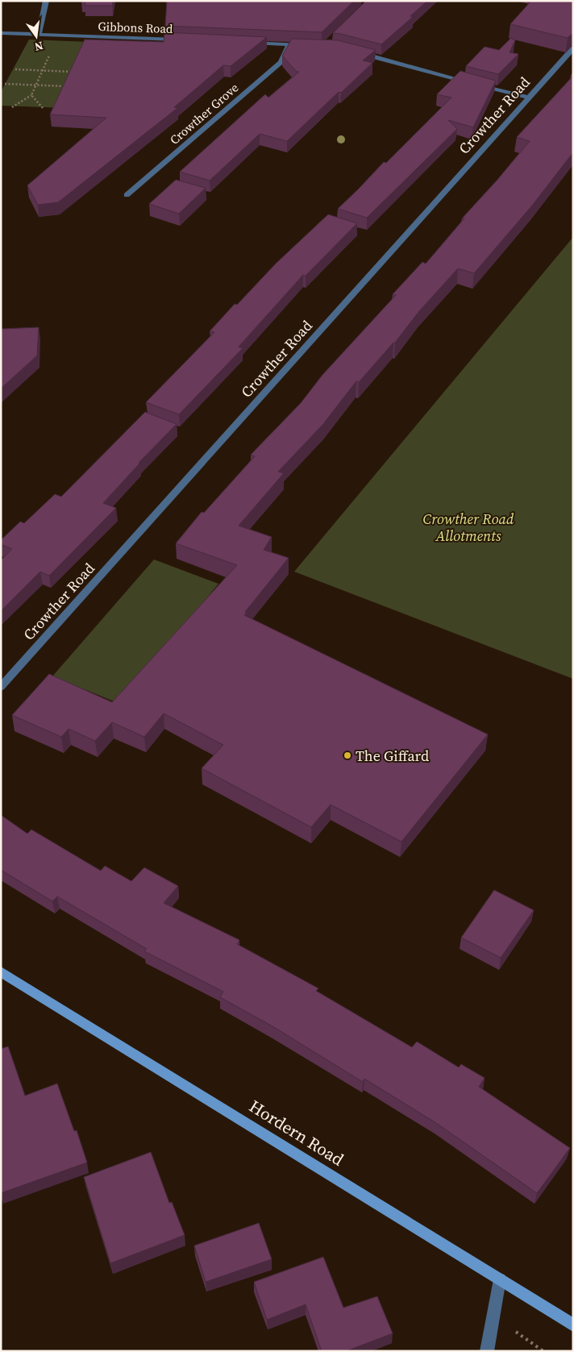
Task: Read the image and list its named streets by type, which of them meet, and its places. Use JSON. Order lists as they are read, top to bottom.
{
  "streets": {
    "street": [
      "Gibbons Road",
      "Crowther Grove",
      "Crowther Road",
      "Hordern Road"
    ]
  },
  "parks": ["Crowther Road Allotments"],
  "places": ["The Giffard"],
  "north": "bottom"
}
